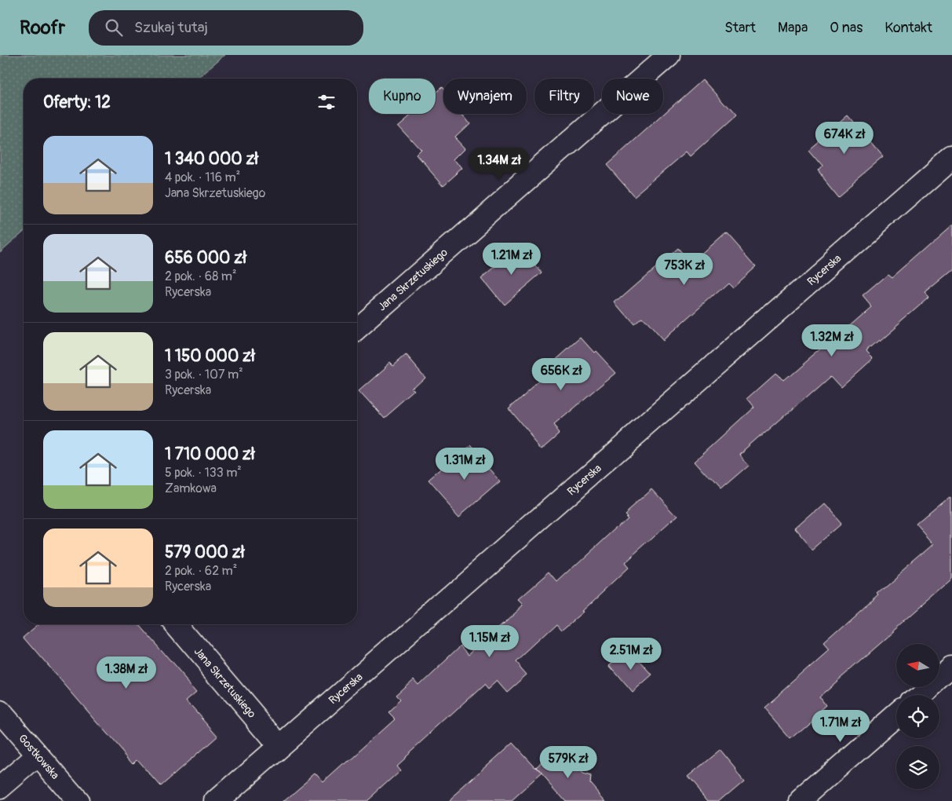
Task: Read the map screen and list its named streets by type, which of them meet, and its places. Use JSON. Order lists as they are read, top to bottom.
{
  "streets": {
    "street": ["Rycerska", "Jana Skrzetuskiego", "Gostkowska"]
  },
  "crossings": [
    ["Rycerska", "Jana Skrzetuskiego"]
  ],
  "north": "left",
  "page": {
    "header": "Roofr",
    "search": "Szukaj tutaj",
    "nav": [
      "Start",
      "Mapa",
      "O nas",
      "Kontakt"
    ],
    "chip": [
      "Kupno",
      "Wynajem",
      "Filtry",
      "Nowe"
    ],
    "heading": "Oferty: 12",
    "price": [
      "674K zł",
      "1.34M zł",
      "1.21M zł",
      "753K zł",
      "1.32M zł",
      "656K zł",
      "1.31M zł",
      "1.15M zł",
      "2.51M zł",
      "1.38M zł",
      "1.71M zł",
      "579K zł"
    ],
    "list": [
      {
        "name": "1 340 000 zł",
        "note": "4 pok. · 116 m² · Jana Skrzetuskiego"
      },
      {
        "name": "656 000 zł",
        "note": "2 pok. · 68 m² · Rycerska"
      },
      {
        "name": "1 150 000 zł",
        "note": "3 pok. · 107 m² · Rycerska"
      },
      {
        "name": "1 710 000 zł",
        "note": "5 pok. · 133 m² · Zamkowa"
      },
      {
        "name": "579 000 zł",
        "note": "2 pok. · 62 m² · Rycerska"
      }
    ]
  }
}
